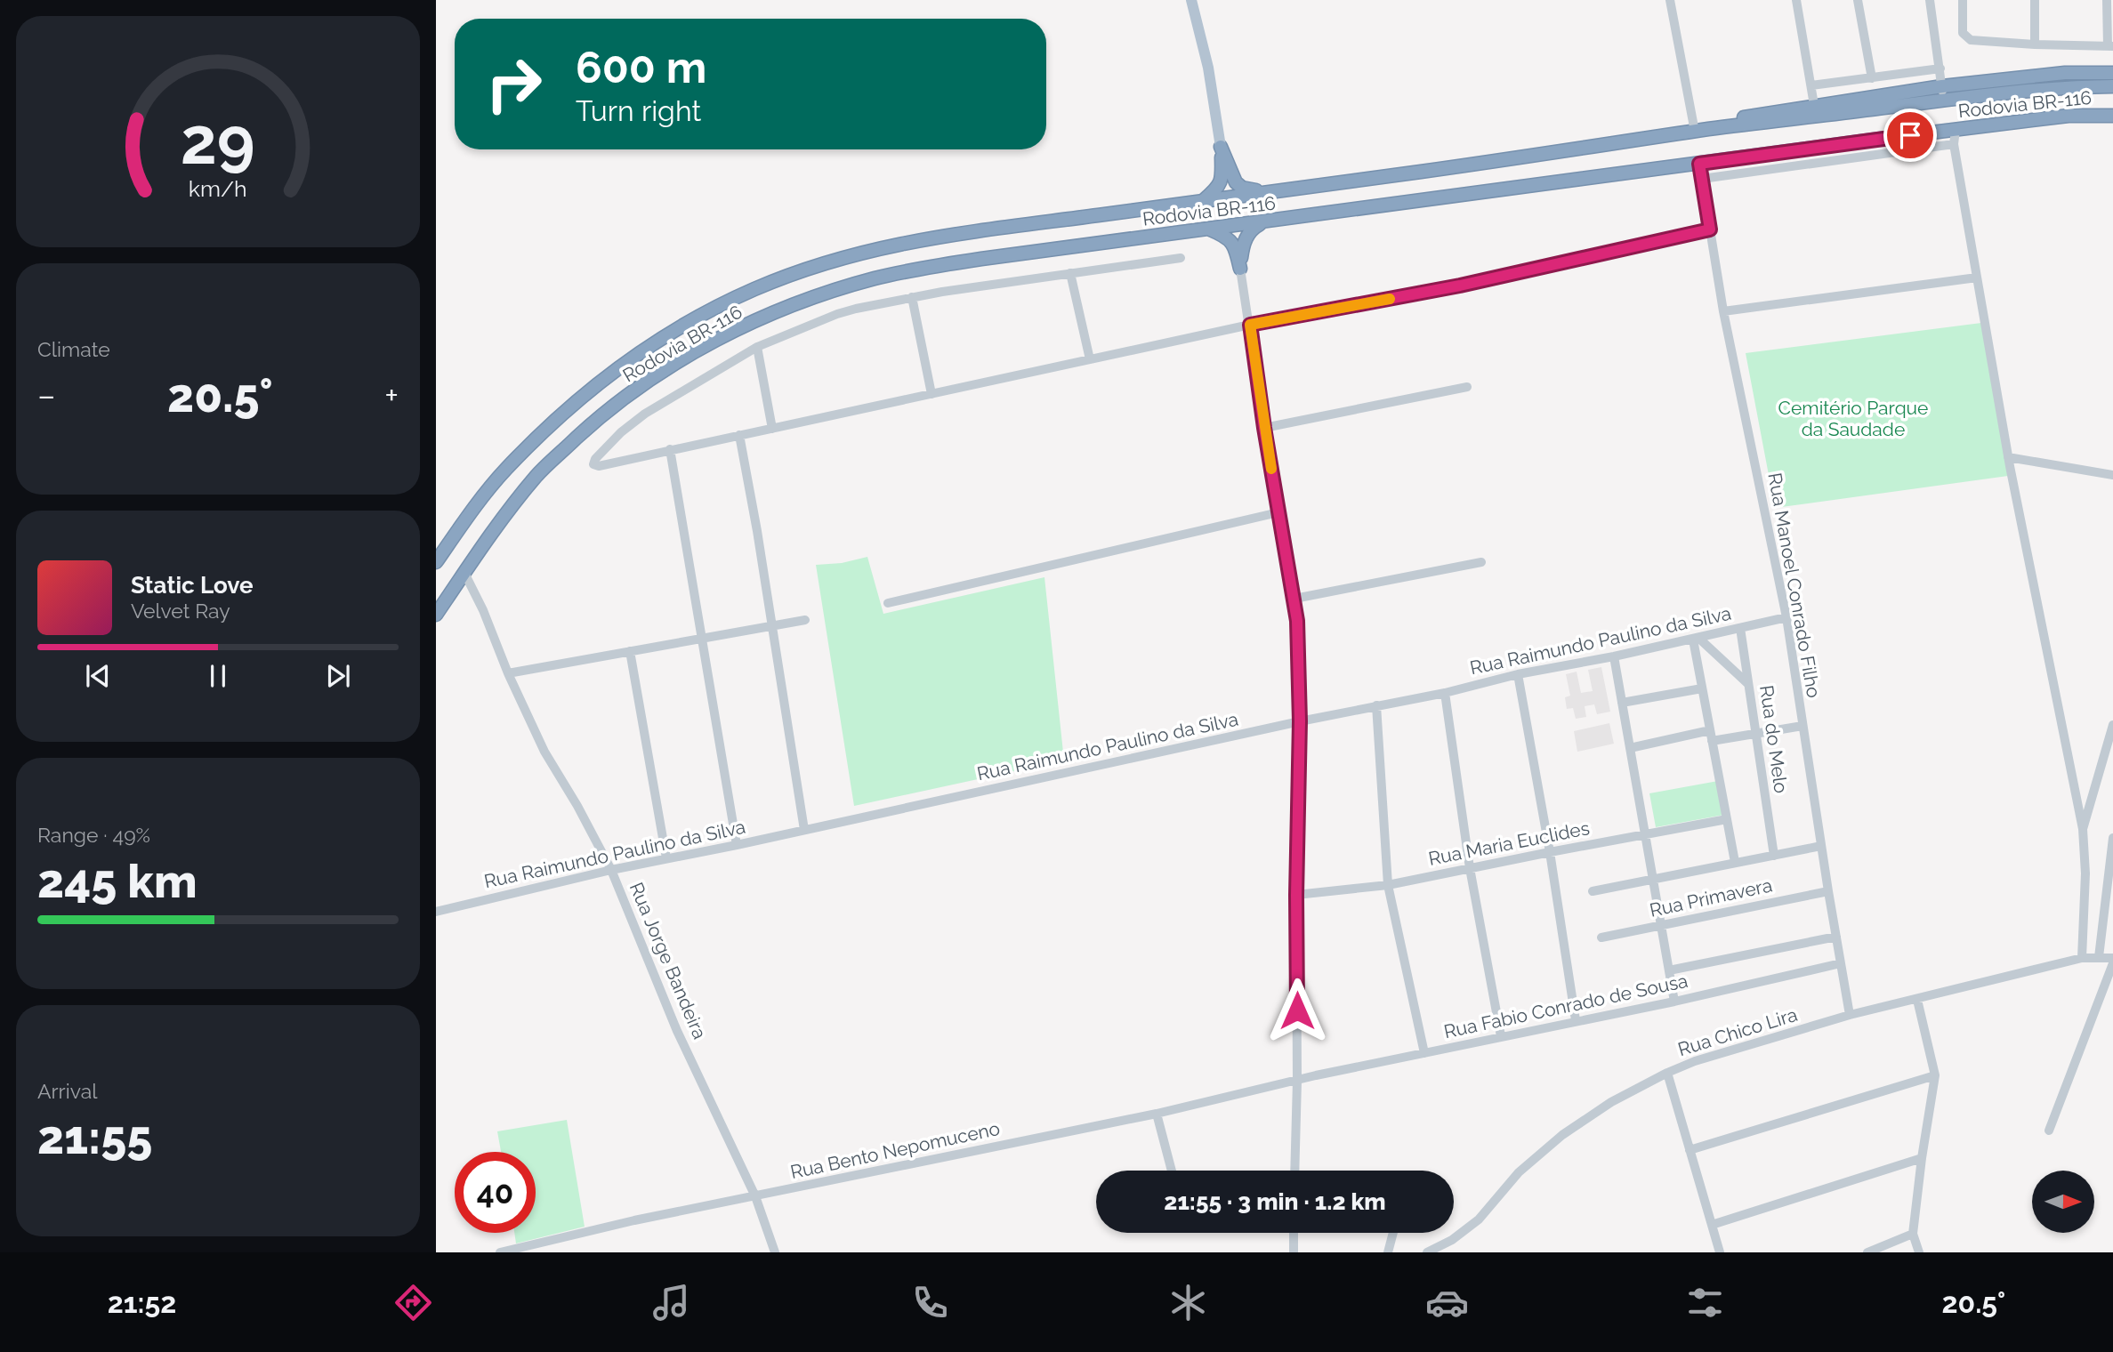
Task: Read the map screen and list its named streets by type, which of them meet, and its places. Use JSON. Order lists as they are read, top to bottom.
{
  "streets": {
    "highway": ["Rodovia BR-116"],
    "street": [
      "Rua Manoel Conrado Filho",
      "Rua Raimundo Paulino da Silva",
      "Rua do Melo",
      "Rua Maria Euclides",
      "Rua Primavera",
      "Rua Jorge Bandeira",
      "Rua Fabio Conrado de Sousa",
      "Rua Chico Lira",
      "Rua Bento Nepomuceno"
    ]
  },
  "crossings": [
    ["Rodovia BR-116", "Rua Manoel Conrado Filho"],
    ["Rodovia BR-116", "Rua Jorge Bandeira"],
    ["Rua Manoel Conrado Filho", "Rua Raimundo Paulino da Silva"],
    ["Rua Manoel Conrado Filho", "Rua Primavera"],
    ["Rua Manoel Conrado Filho", "Rua Fabio Conrado de Sousa"],
    ["Rua Manoel Conrado Filho", "Rua Chico Lira"],
    ["Rua Raimundo Paulino da Silva", "Rua do Melo"],
    ["Rua Raimundo Paulino da Silva", "Rua Jorge Bandeira"],
    ["Rua Jorge Bandeira", "Rua Bento Nepomuceno"],
    ["Rua Fabio Conrado de Sousa", "Rua Bento Nepomuceno"]
  ],
  "parks": ["Cemitério Parque da Saudade"],
  "north": "right",
  "page": {
    "turn": ["600 m", "Turn right"],
    "tile": [
      "Climate",
      ["Range · 49%", "245 km"],
      ["Arrival", "21:55"]
    ],
    "heat": ["−", "20.5°", "+"],
    "song": ["Static Love", "Velvet Ray"],
    "limit": "40",
    "trip": "21:55 · 3 min · 1.2 km",
    "tabs": ["21:52", "20.5°"],
    "gauge": ["29", "km/h"]
  }
}
